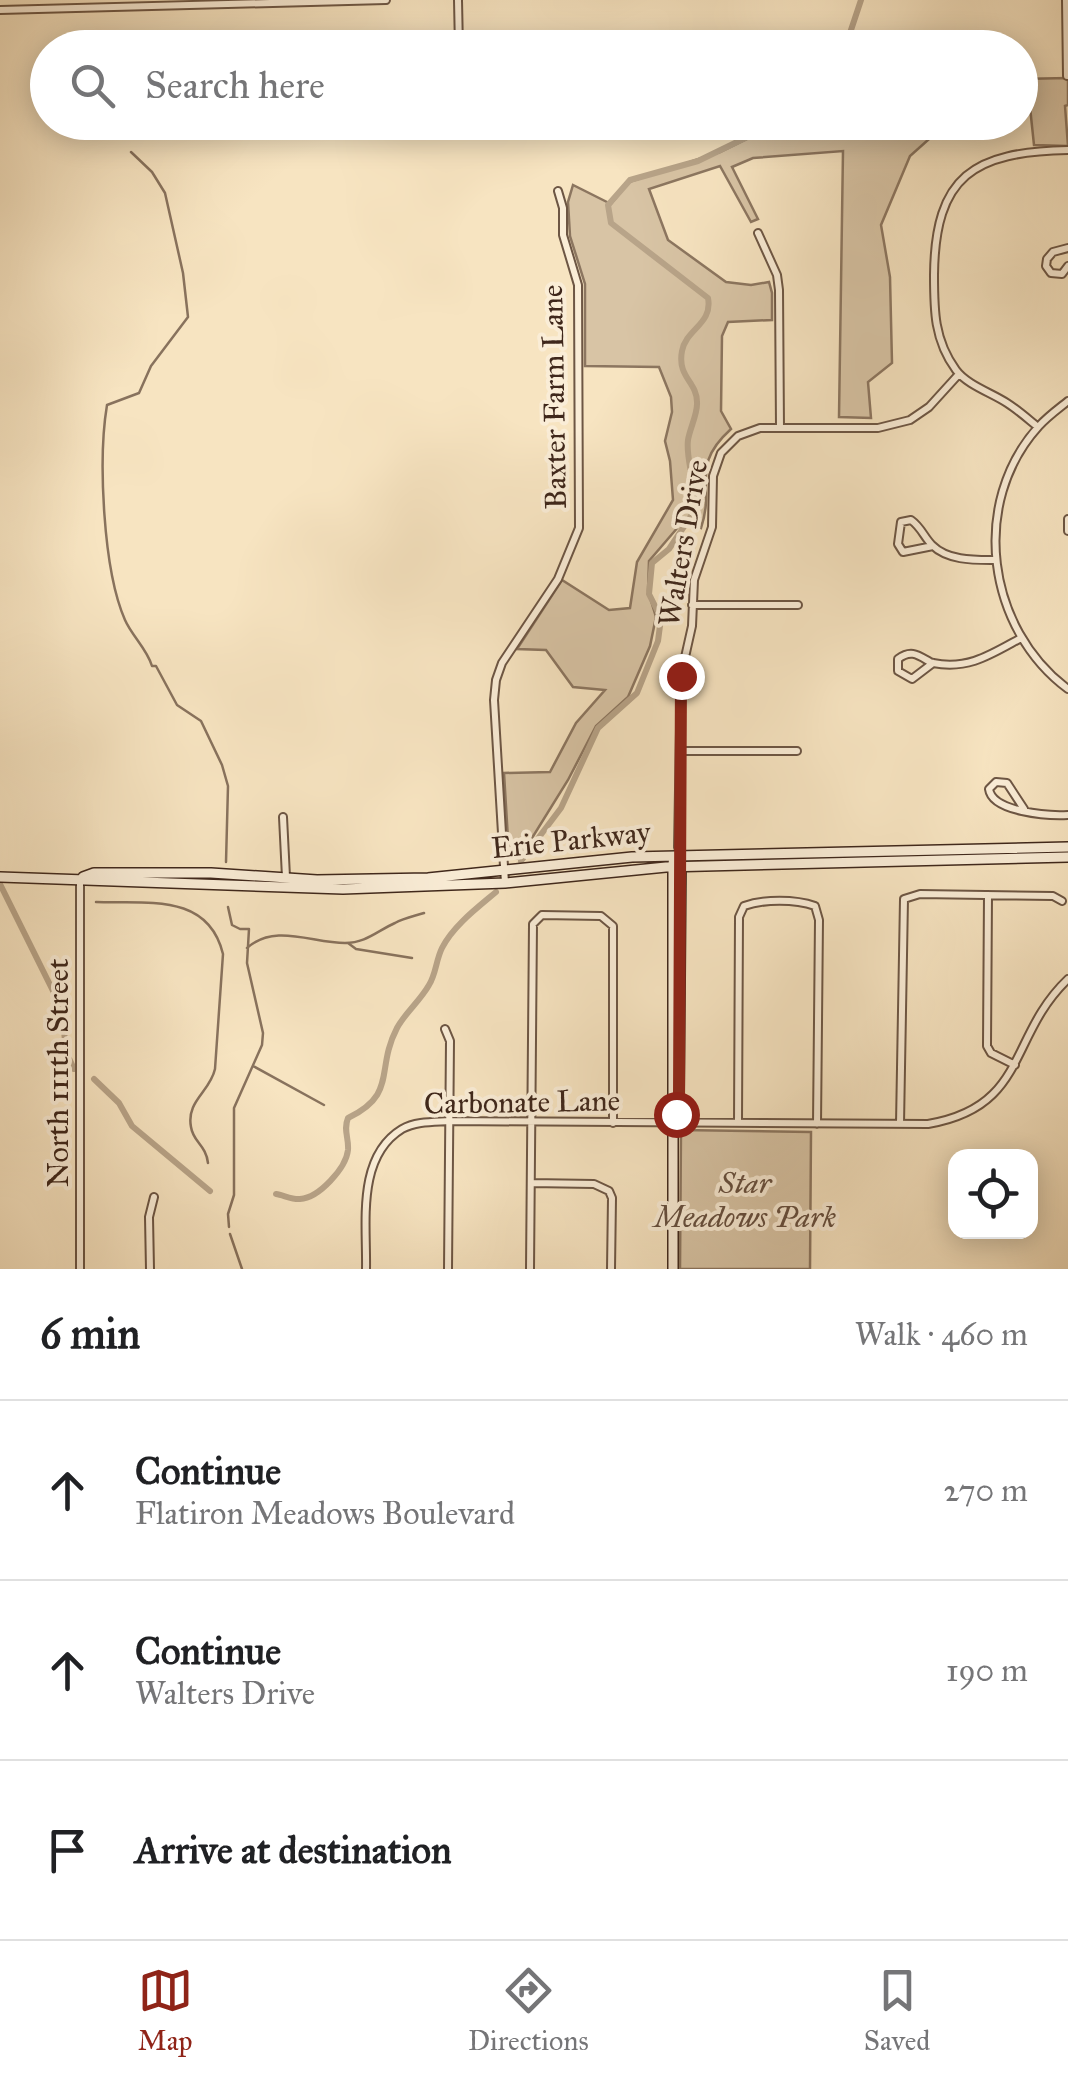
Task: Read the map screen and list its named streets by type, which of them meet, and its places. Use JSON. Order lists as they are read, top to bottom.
{
  "streets": {
    "main road": ["Erie Parkway"],
    "street": [
      "Baxter Farm Lane",
      "Walters Drive",
      "North 111th Street",
      "Carbonate Lane"
    ]
  },
  "crossings": [
    ["Baxter Farm Lane", "Erie Parkway"],
    ["Walters Drive", "Erie Parkway"],
    ["Erie Parkway", "North 111th Street"]
  ],
  "parks": ["Star Meadows Park"],
  "page": {
    "search": "Search here",
    "heading": ["6 min", "Walk · 460 m"],
    "list": [
      ["Continue", "Flatiron Meadows Boulevard", "270 m"],
      ["Continue", "Walters Drive", "190 m"],
      "Arrive at destination"
    ],
    "nav": ["Map", "Directions", "Saved"]
  }
}
